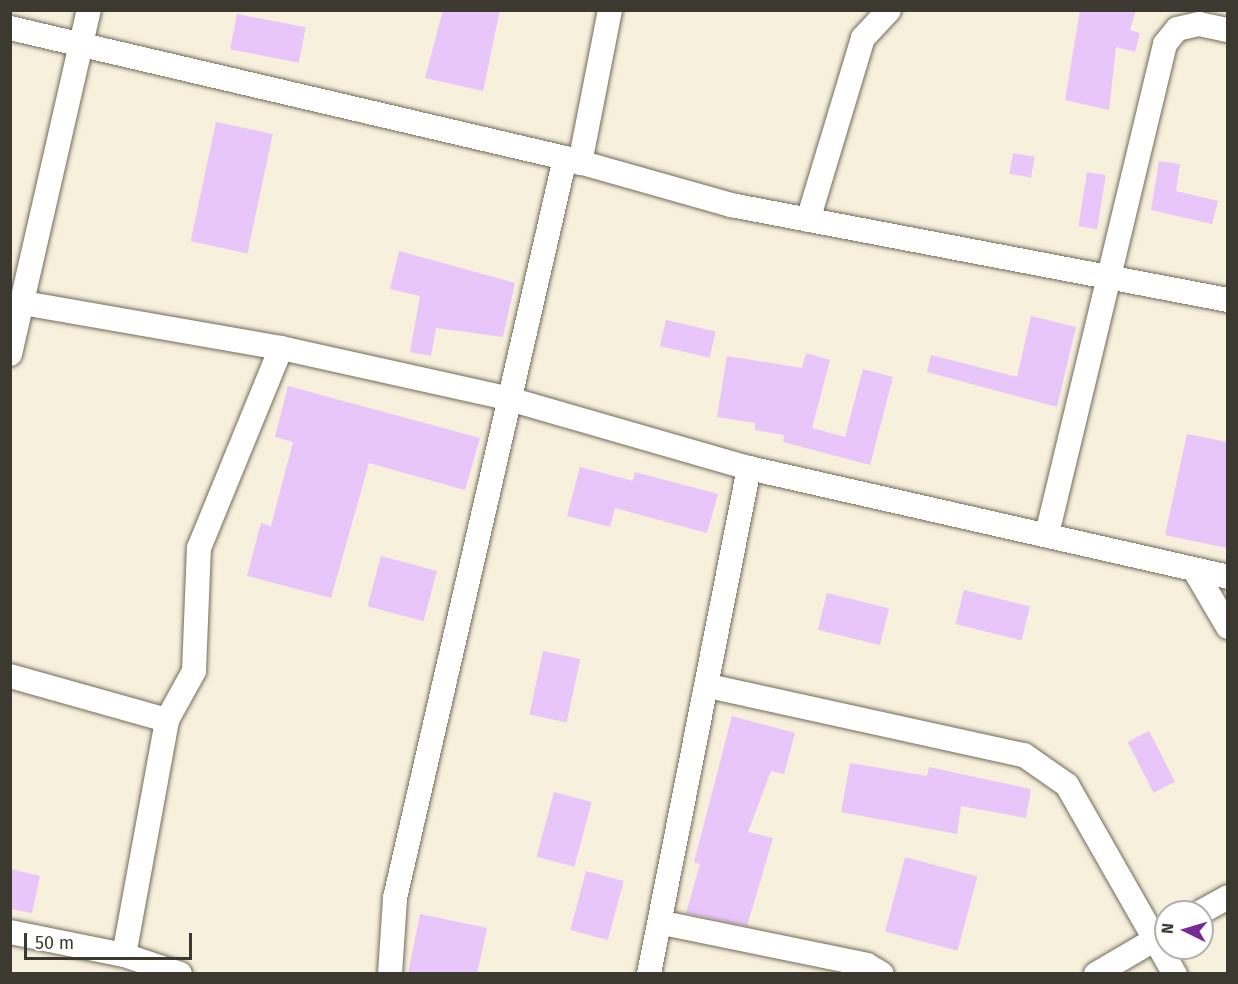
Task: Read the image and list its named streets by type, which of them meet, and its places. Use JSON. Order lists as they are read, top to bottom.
{
  "scale_bar": "50 m",
  "north": "left"
}
